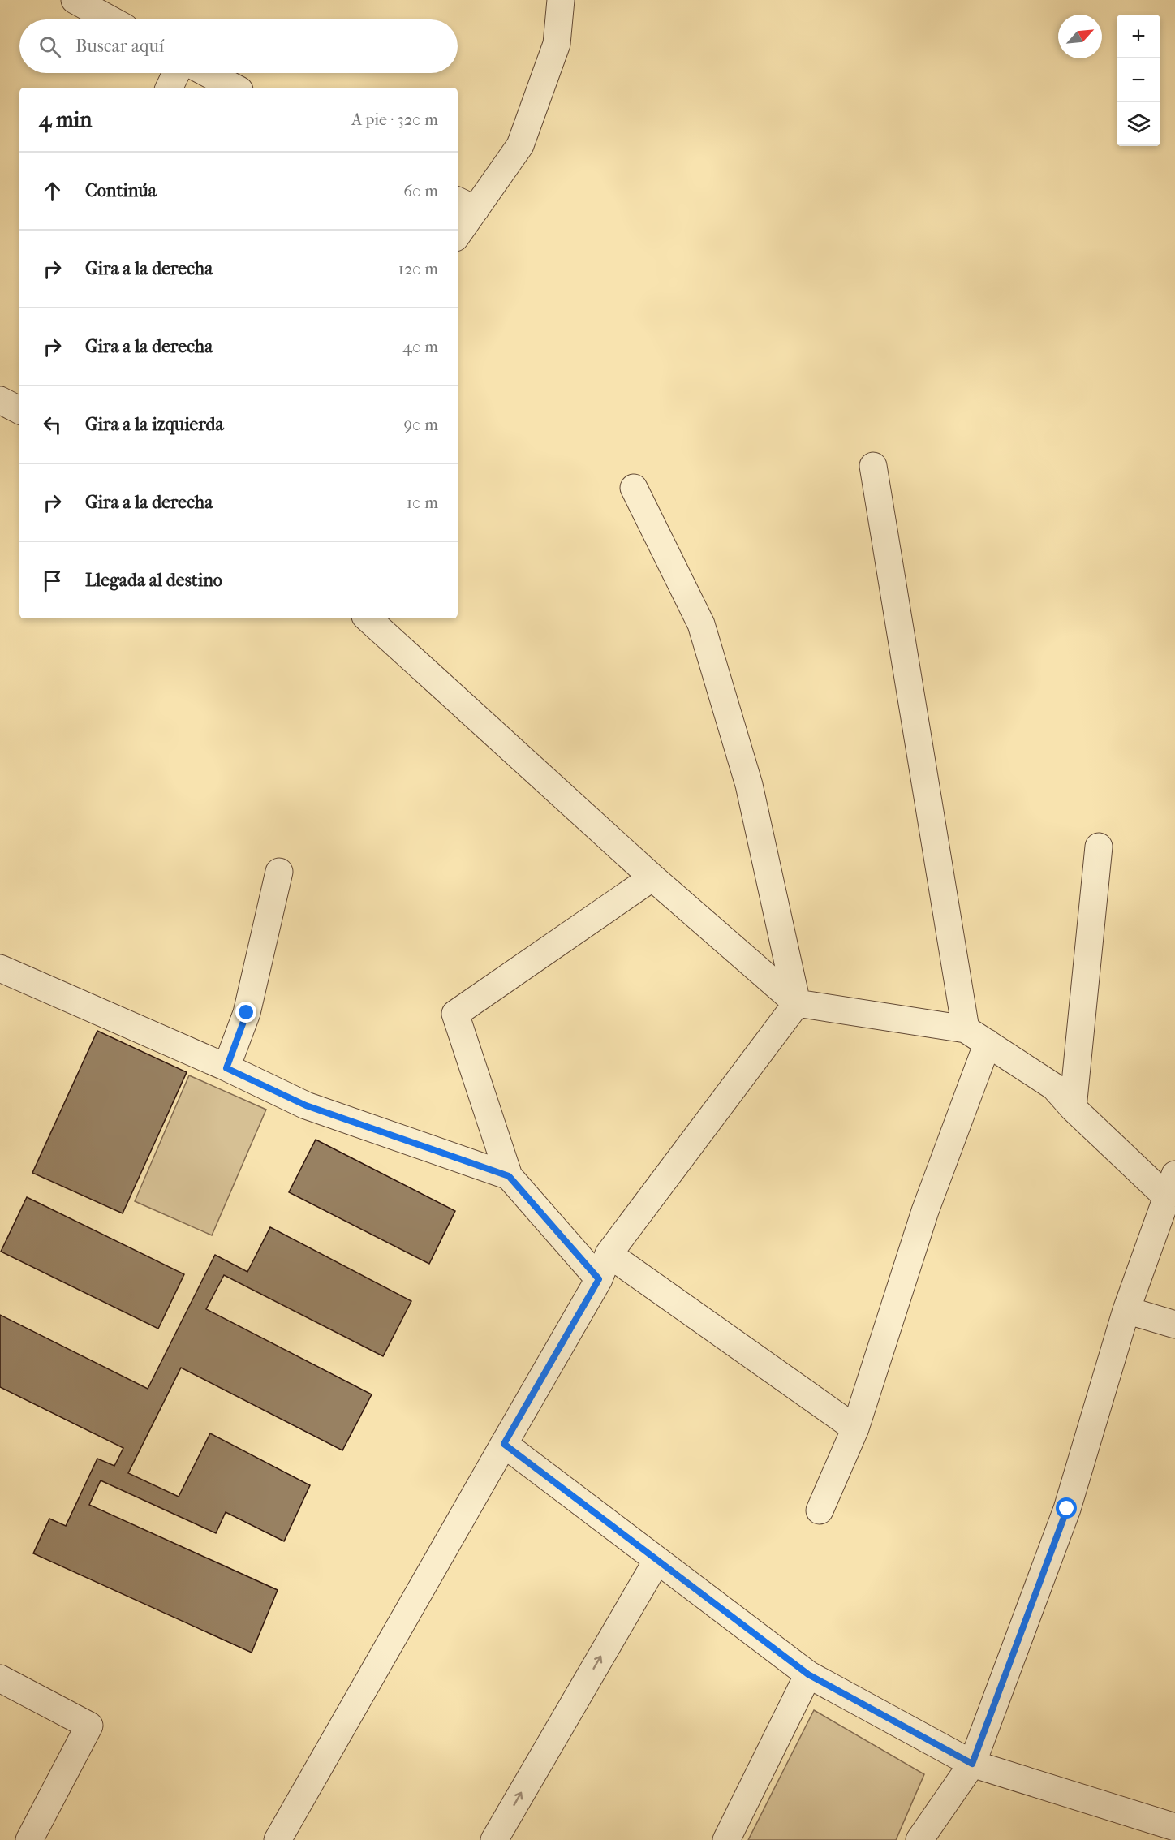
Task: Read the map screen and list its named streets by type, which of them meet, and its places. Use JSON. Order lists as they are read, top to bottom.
{
  "north": "top right",
  "page": {
    "map_buttons": ["+", "−"],
    "search": "Buscar aquí",
    "heading": ["4 min", "A pie · 320 m"],
    "list": [
      ["Continúa", "60 m"],
      ["Gira a la derecha", "120 m"],
      ["Gira a la derecha", "40 m"],
      ["Gira a la izquierda", "90 m"],
      ["Gira a la derecha", "10 m"],
      "Llegada al destino"
    ]
  }
}
